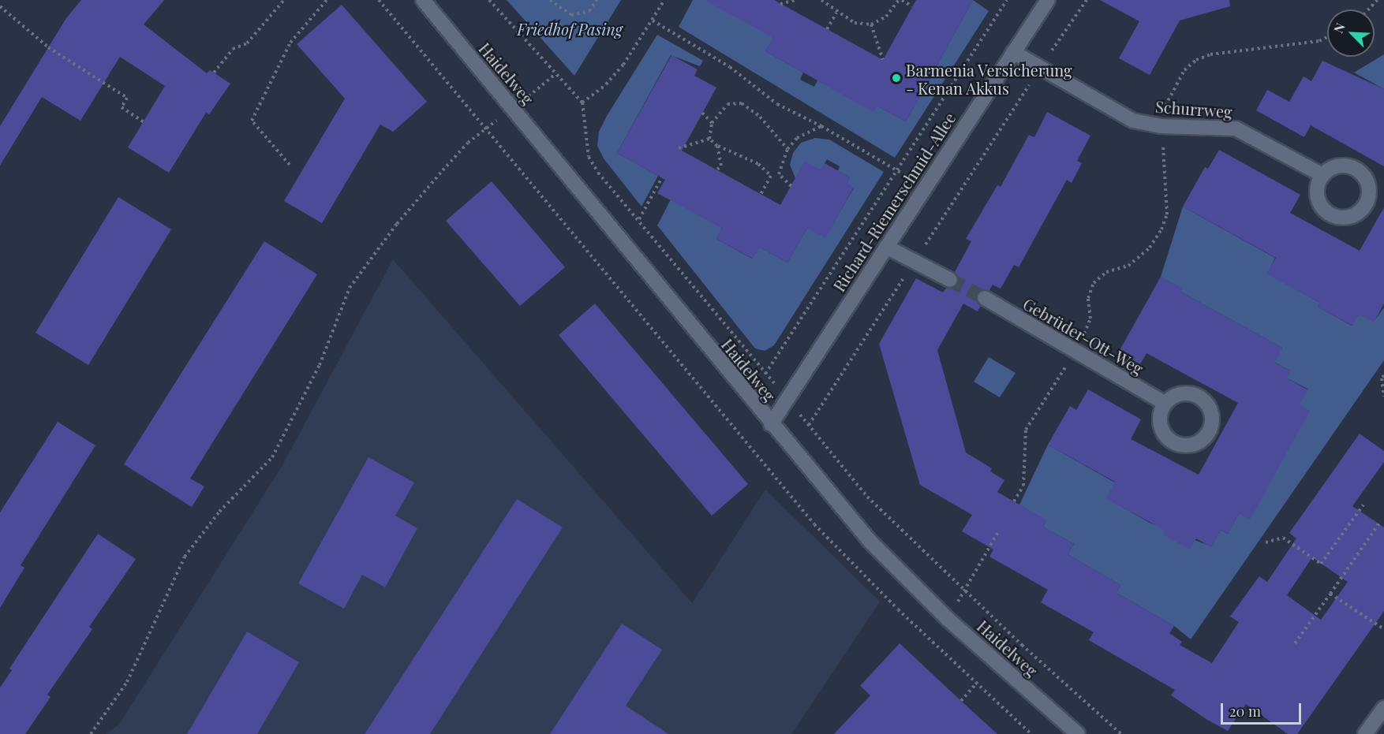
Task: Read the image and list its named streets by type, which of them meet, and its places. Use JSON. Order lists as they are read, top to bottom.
{
  "streets": {
    "street": [
      "Haidelweg",
      "Schurrweg",
      "Richard-Riemerschmid-Allee",
      "Gebrüder-Ott-Weg"
    ]
  },
  "crossings": [
    ["Haidelweg", "Richard-Riemerschmid-Allee"],
    ["Schurrweg", "Richard-Riemerschmid-Allee"]
  ],
  "parks": ["Friedhof Pasing"],
  "places": ["Barmenia Versicherung - Kenan Akkus"],
  "scale_bar": "20 m",
  "north": "top left"
}
